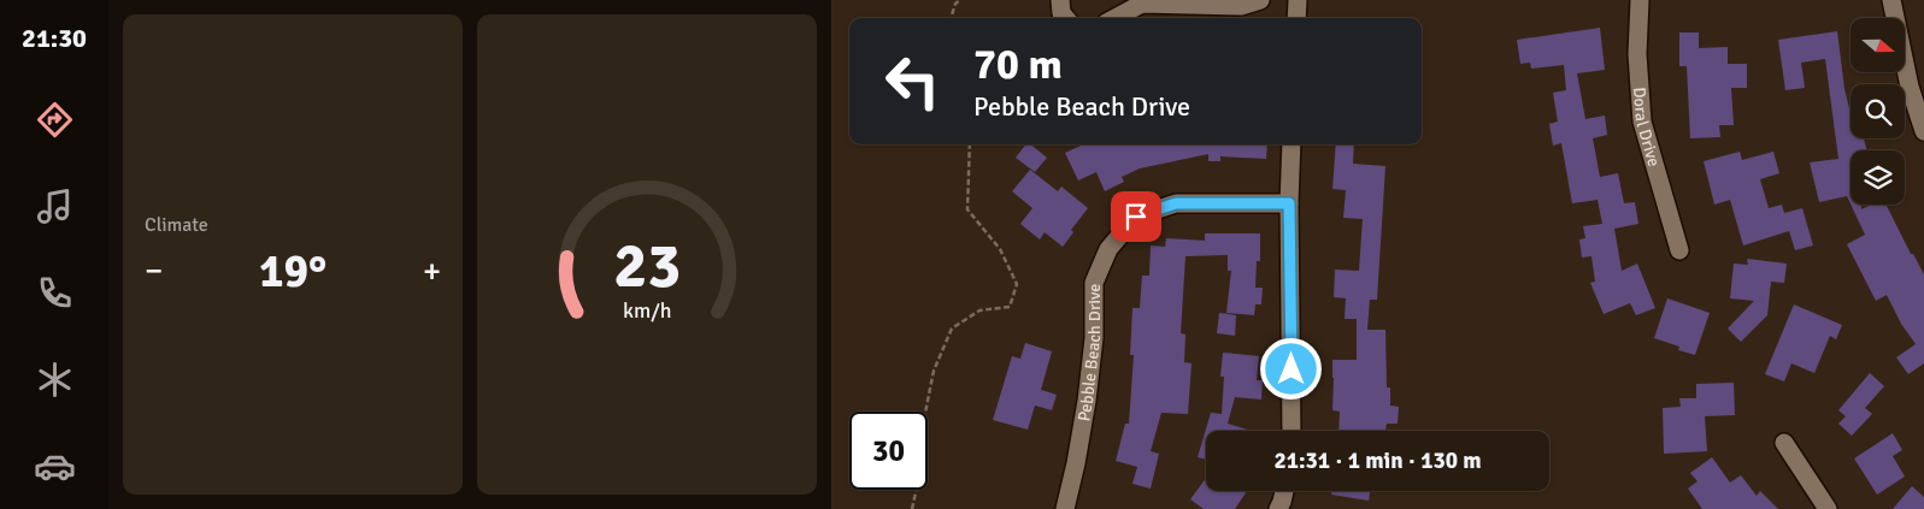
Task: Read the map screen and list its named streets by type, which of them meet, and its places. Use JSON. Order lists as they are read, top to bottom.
{
  "streets": {
    "street": ["Doral Drive", "Pebble Beach Drive"]
  },
  "north": "right",
  "page": {
    "tabs": "21:30",
    "tile": "Climate",
    "turn": ["70 m", "Pebble Beach Drive"],
    "heat": ["−", "19°", "+"],
    "limit": "30",
    "trip": "21:31 · 1 min · 130 m",
    "gauge": ["23", "km/h"]
  }
}
